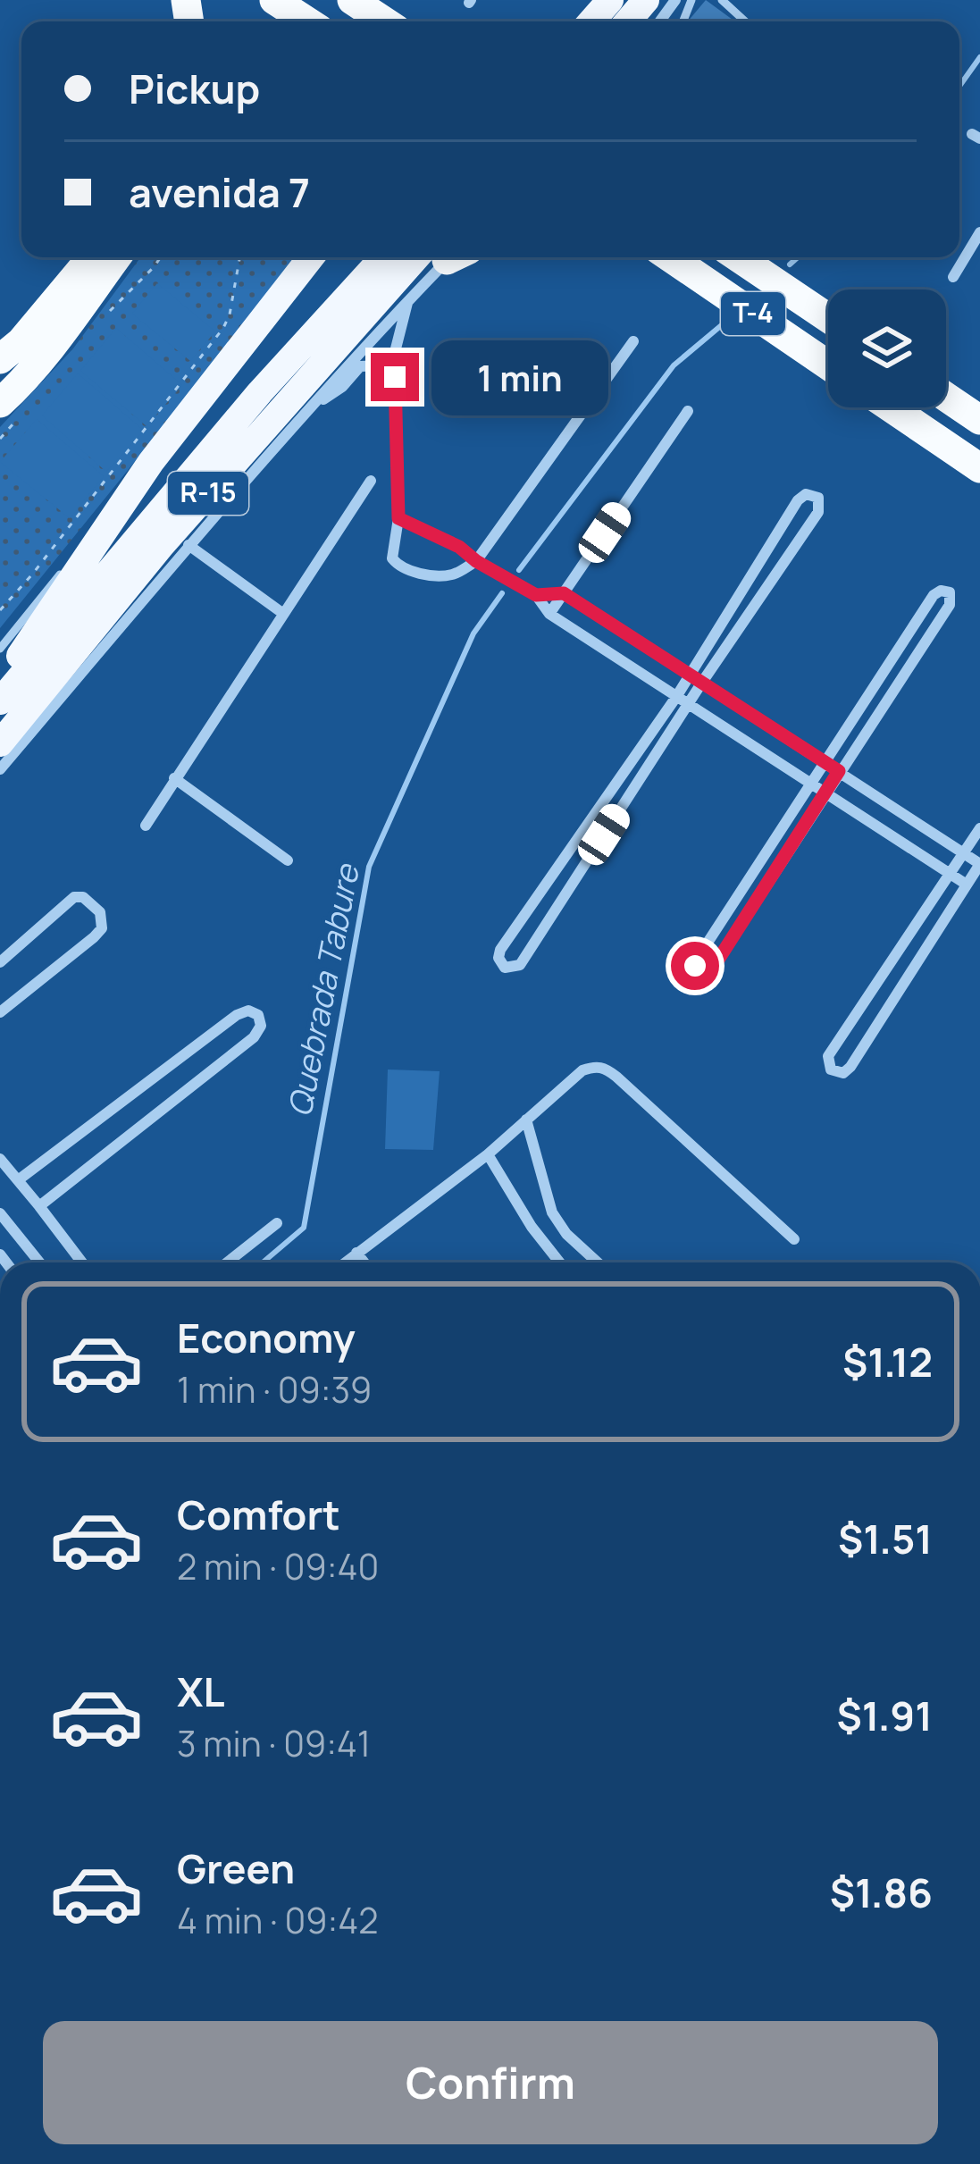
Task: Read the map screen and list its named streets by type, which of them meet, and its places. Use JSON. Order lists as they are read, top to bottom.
{
  "streets": {
    "highway": ["T-4"],
    "main road": ["R-15"]
  },
  "water": ["Quebrada Tabure"],
  "page": {
    "banner": ["Pickup", "avenida 7"],
    "bubble": "1 min",
    "list": [
      {
        "name": "Economy",
        "note": "1 min · 09:39",
        "value": "$1.12"
      },
      {
        "name": "Comfort",
        "note": "2 min · 09:40",
        "value": "$1.51"
      },
      {
        "name": "XL",
        "note": "3 min · 09:41",
        "value": "$1.91"
      },
      {
        "name": "Green",
        "note": "4 min · 09:42",
        "value": "$1.86"
      }
    ],
    "buttons": "Confirm"
  }
}
